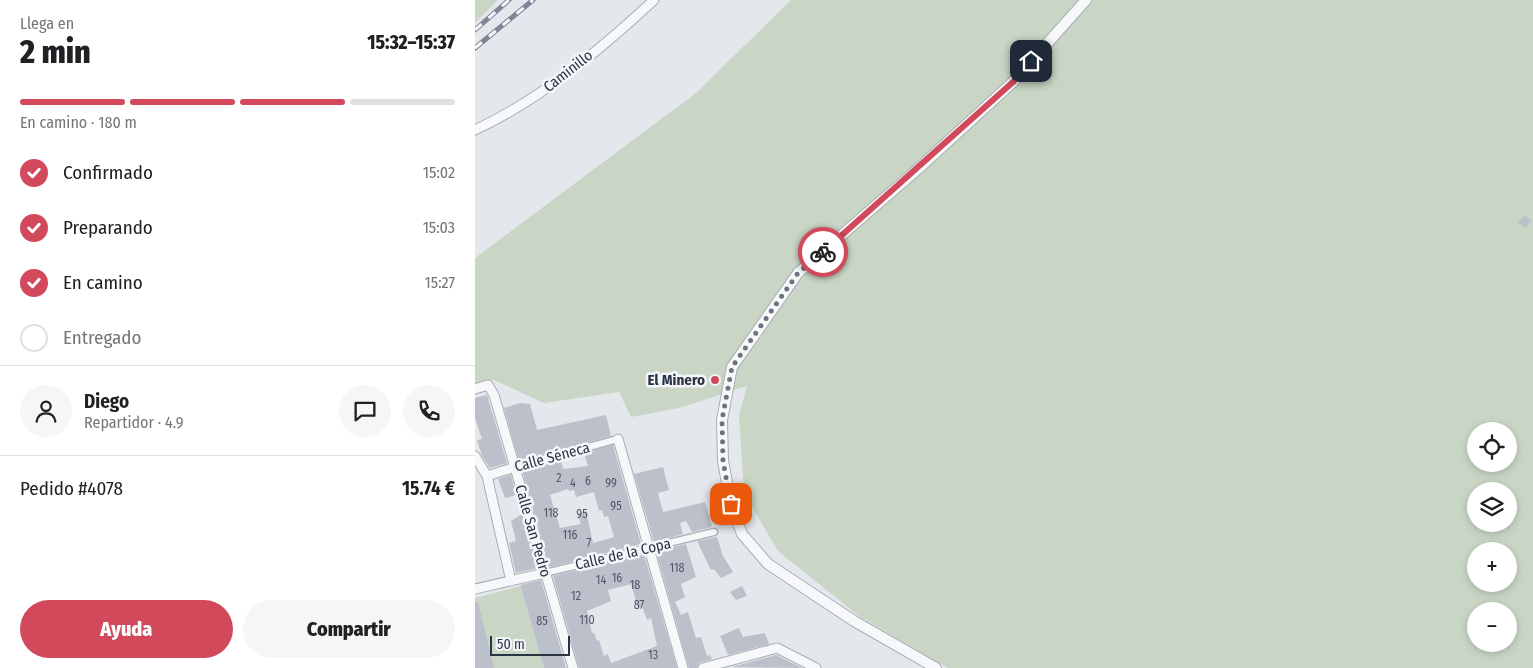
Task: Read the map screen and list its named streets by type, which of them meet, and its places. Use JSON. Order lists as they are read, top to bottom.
{
  "streets": {
    "street": [
      "Caminillo",
      "Calle Séneca",
      "Calle San Pedro",
      "Calle de la Copa"
    ]
  },
  "crossings": [
    ["Calle Séneca", "Calle San Pedro"],
    ["Calle San Pedro", "Calle de la Copa"]
  ],
  "places": ["El Minero"],
  "house_numbers": [
    "2",
    "6",
    "4",
    "99",
    "95",
    "118",
    "95",
    "116",
    "7",
    "118",
    "16",
    "14",
    "18",
    "12",
    "87",
    "110",
    "85",
    "13"
  ],
  "scale_bar": "50 m",
  "page": {
    "heading": ["2 min", "Llega en", "15:32–15:37"],
    "panel": [
      "Diego",
      "Repartidor · 4.9",
      "Pedido #4078",
      "15.74 €"
    ],
    "bar": "En camino · 180 m",
    "list": [
      ["Confirmado", "15:02"],
      ["Preparando", "15:03"],
      ["En camino", "15:27"],
      "Entregado"
    ],
    "map_buttons": ["+", "−"],
    "buttons": ["Ayuda", "Compartir"],
    "scale": "50 m"
  }
}
